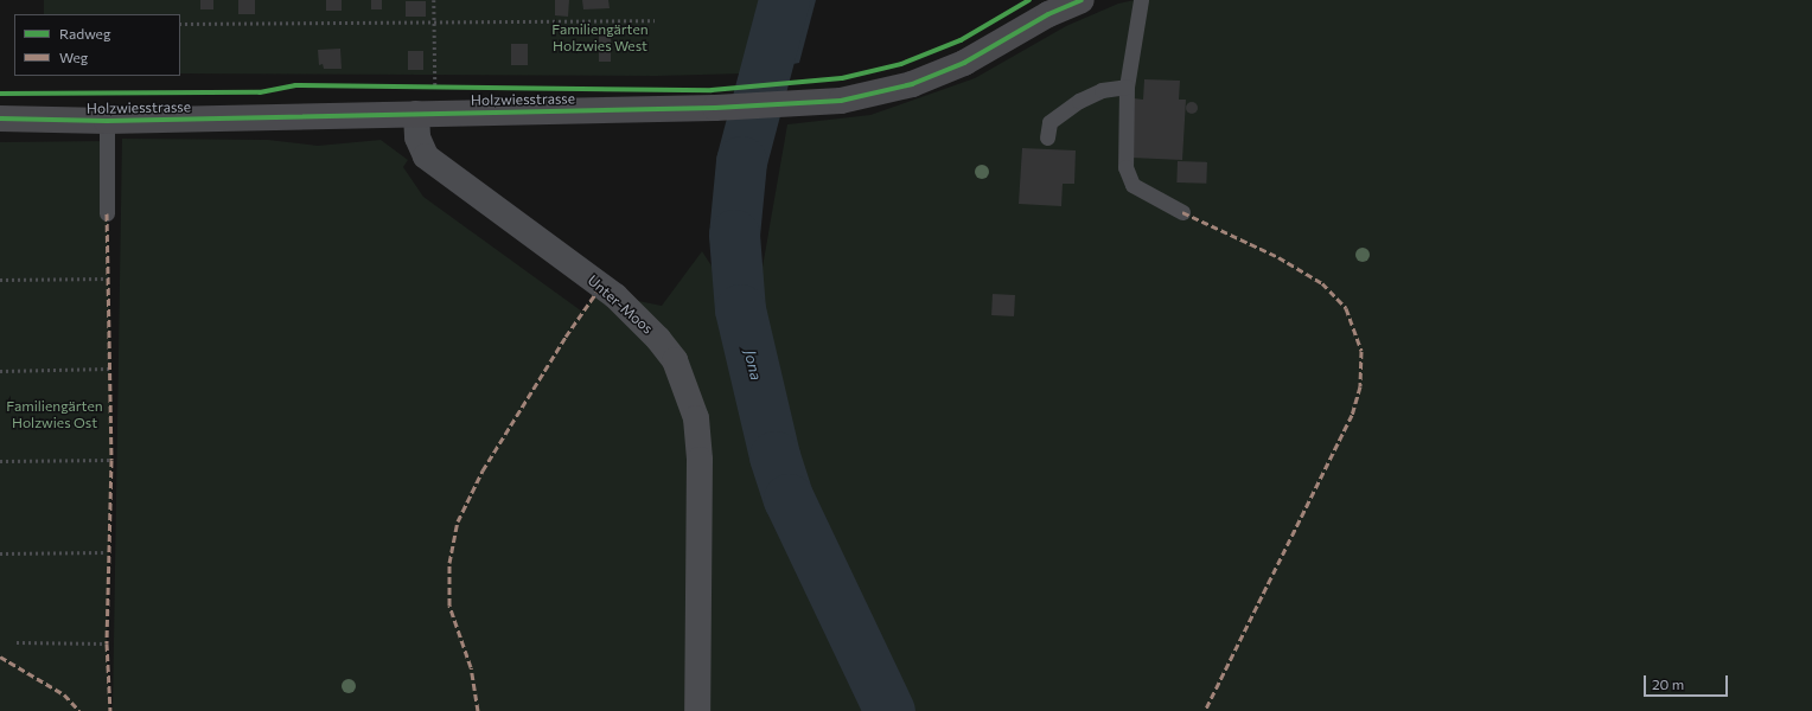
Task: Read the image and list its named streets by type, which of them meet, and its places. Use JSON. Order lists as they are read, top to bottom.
{
  "streets": {
    "street": ["Holzwiesstrasse", "Unter-Moos"]
  },
  "crossings": [
    ["Holzwiesstrasse", "Unter-Moos"]
  ],
  "water": ["Jona"],
  "parks": ["Familiengärten Holzwies West", "Familiengärten Holzwies Ost"],
  "legend": ["Radweg", "Weg"],
  "scale_bar": "20 m"
}
